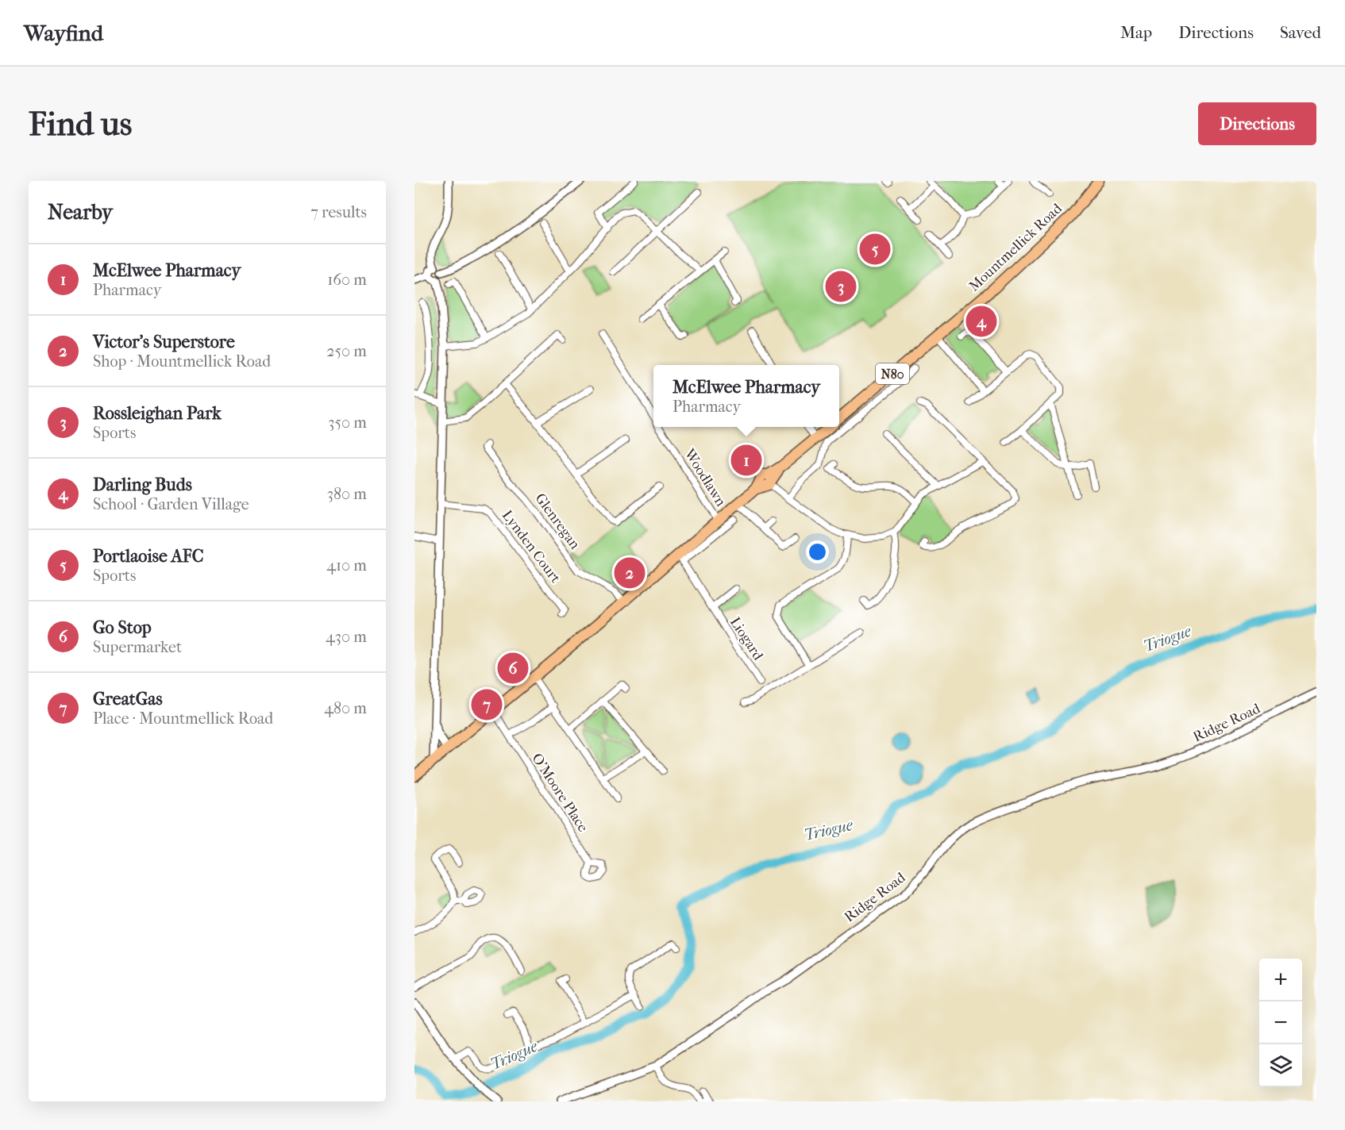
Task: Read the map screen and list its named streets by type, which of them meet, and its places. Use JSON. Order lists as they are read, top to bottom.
{
  "streets": {
    "main road": ["Mountmellick Road", "N80"],
    "street": [
      "Woodlawn",
      "Glenregan",
      "Lynden Court",
      "Liogard",
      "Ridge Road",
      "O'Moore Place"
    ]
  },
  "crossings": [
    ["Mountmellick Road", "Woodlawn"],
    ["Mountmellick Road", "Glenregan"],
    ["Mountmellick Road", "Liogard"],
    ["Mountmellick Road", "O'Moore Place"]
  ],
  "water": ["Triogue"],
  "page": {
    "header": "Wayfind",
    "nav": ["Map", "Directions", "Saved"],
    "buttons": "Directions",
    "title": "Find us",
    "heading": ["Nearby", "7 results"],
    "pins": [
      "5",
      "3",
      "4",
      "1",
      "2",
      "6",
      "7"
    ],
    "list": [
      {
        "mark": "1",
        "name": "McElwee Pharmacy",
        "note": "Pharmacy",
        "value": "160 m"
      },
      {
        "mark": "2",
        "name": "Victor's Superstore",
        "note": "Shop · Mountmellick Road",
        "value": "250 m"
      },
      {
        "mark": "3",
        "name": "Rossleighan Park",
        "note": "Sports",
        "value": "350 m"
      },
      {
        "mark": "4",
        "name": "Darling Buds",
        "note": "School · Garden Village",
        "value": "380 m"
      },
      {
        "mark": "5",
        "name": "Portlaoise AFC",
        "note": "Sports",
        "value": "410 m"
      },
      {
        "mark": "6",
        "name": "Go Stop",
        "note": "Supermarket",
        "value": "430 m"
      },
      {
        "mark": "7",
        "name": "GreatGas",
        "note": "Place · Mountmellick Road",
        "value": "480 m"
      }
    ],
    "popup": ["McElwee Pharmacy", "Pharmacy"],
    "map_buttons": ["+", "−"]
  }
}
